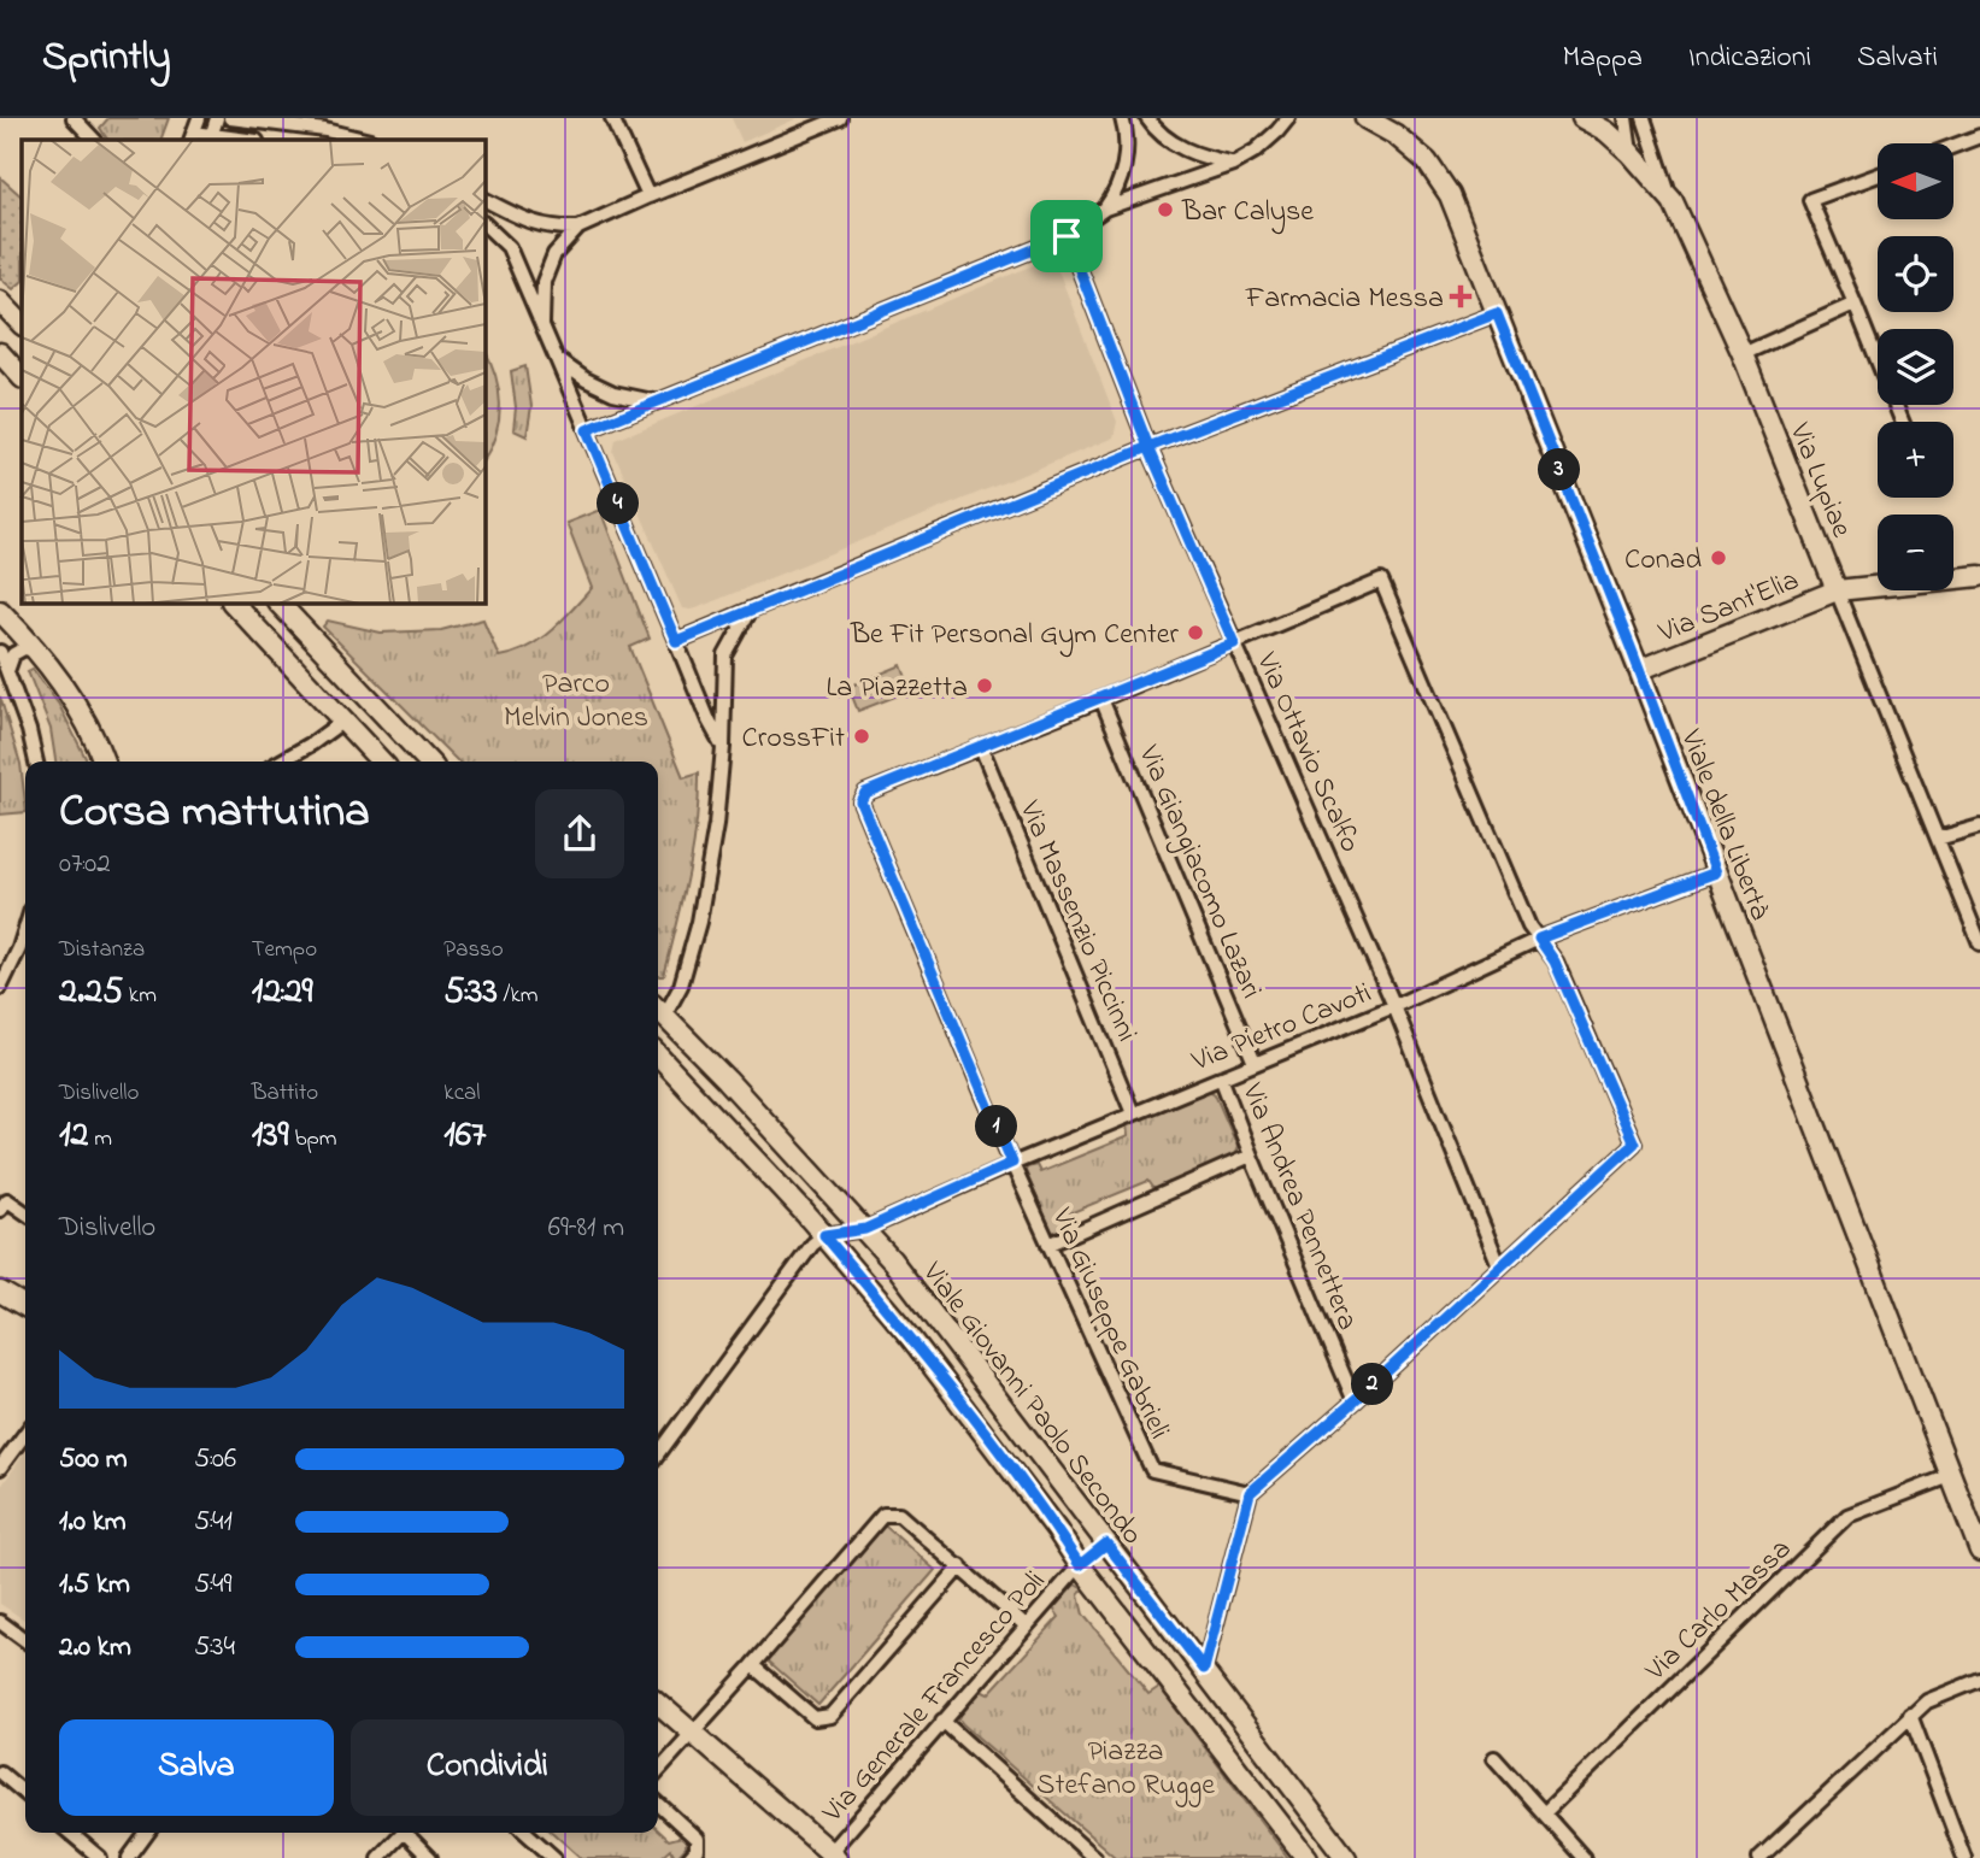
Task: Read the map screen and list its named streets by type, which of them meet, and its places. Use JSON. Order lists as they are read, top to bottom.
{
  "streets": {
    "main road": [
      "Via Lupiae",
      "Via Sant'Elia",
      "Viale della Libertà",
      "Viale Giovanni Paolo Secondo"
    ],
    "street": [
      "Via Ottavio Scalfo",
      "Via Giangiacomo Lazari",
      "Via Massenzio Piccinni",
      "Via Pietro Cavoti",
      "Via Andrea Pennettera",
      "Via Giuseppe Gabrieli",
      "Via Carlo Massa",
      "Via Generale Francesco Poli"
    ]
  },
  "crossings": [
    ["Via Lupiae", "Via Sant'Elia"],
    ["Via Sant'Elia", "Viale della Libertà"],
    ["Via Ottavio Scalfo", "Via Pietro Cavoti"],
    ["Viale della Libertà", "Via Pietro Cavoti"],
    ["Viale della Libertà", "Via Carlo Massa"],
    ["Via Giangiacomo Lazari", "Via Pietro Cavoti"],
    ["Via Massenzio Piccinni", "Via Pietro Cavoti"],
    ["Via Massenzio Piccinni", "Via Giuseppe Gabrieli"],
    ["Via Pietro Cavoti", "Via Andrea Pennettera"],
    ["Via Pietro Cavoti", "Via Giuseppe Gabrieli"],
    ["Via Pietro Cavoti", "Viale Giovanni Paolo Secondo"],
    ["Viale Giovanni Paolo Secondo", "Via Generale Francesco Poli"]
  ],
  "parks": ["Parco Melvin Jones", "Piazza Stefano Rugge"],
  "places": {
    "other": [
      "Bar Calyse",
      "Conad",
      "Be Fit Personal Gym Center",
      "La Piazzetta",
      "CrossFit"
    ],
    "health": ["Farmacia Messa"]
  },
  "north": "left",
  "page": {
    "header": "Sprintly",
    "nav": ["Mappa", "Indicazioni", "Salvati"],
    "map_buttons": ["+", "−"],
    "pins": [
      "3",
      "4",
      "1",
      "2"
    ],
    "heading": ["Corsa mattutina", "07:02"],
    "stats": [
      ["Distanza", "2.25 km"],
      ["Tempo", "12:29"],
      ["Passo", "5:33 /km"],
      ["Dislivello", "12 m"],
      ["Battito", "139 bpm"],
      ["kcal", "167"]
    ],
    "chart": ["Dislivello", "69–81 m"],
    "list": [
      {
        "name": "500 m",
        "note": "5:06"
      },
      {
        "name": "1.0 km",
        "note": "5:41"
      },
      {
        "name": "1.5 km",
        "note": "5:49"
      },
      {
        "name": "2.0 km",
        "note": "5:34"
      }
    ],
    "buttons": ["Salva", "Condividi"]
  }
}
